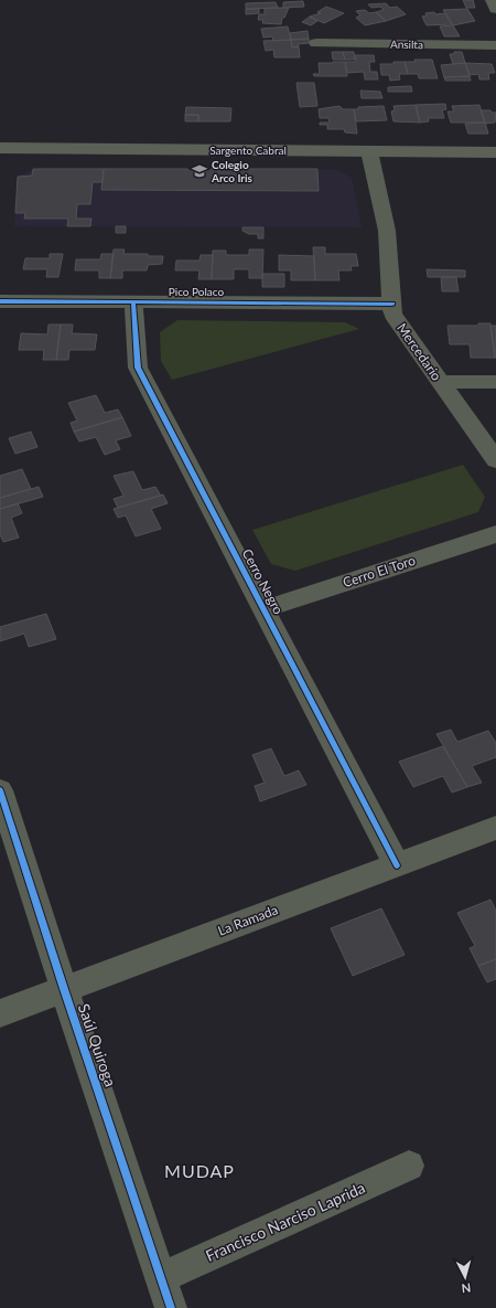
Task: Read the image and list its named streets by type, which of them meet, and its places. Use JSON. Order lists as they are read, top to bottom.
{
  "streets": {
    "main road": ["Sargento Cabral"],
    "street": [
      "Ansilta",
      "Pico Polaco",
      "Mercedario",
      "Cerro El Toro",
      "Cerro Negro",
      "La Ramada",
      "Saúl Quiroga",
      "Francisco Narciso Laprida"
    ]
  },
  "crossings": [
    ["Sargento Cabral", "Mercedario"],
    ["Pico Polaco", "Mercedario"],
    ["Pico Polaco", "Cerro Negro"],
    ["Cerro El Toro", "Cerro Negro"],
    ["Cerro Negro", "La Ramada"],
    ["La Ramada", "Saúl Quiroga"],
    ["Saúl Quiroga", "Francisco Narciso Laprida"]
  ],
  "districts": ["MUDAP"],
  "places": {
    "school or university": ["Colegio Arco Iris"]
  },
  "north": "bottom"
}
